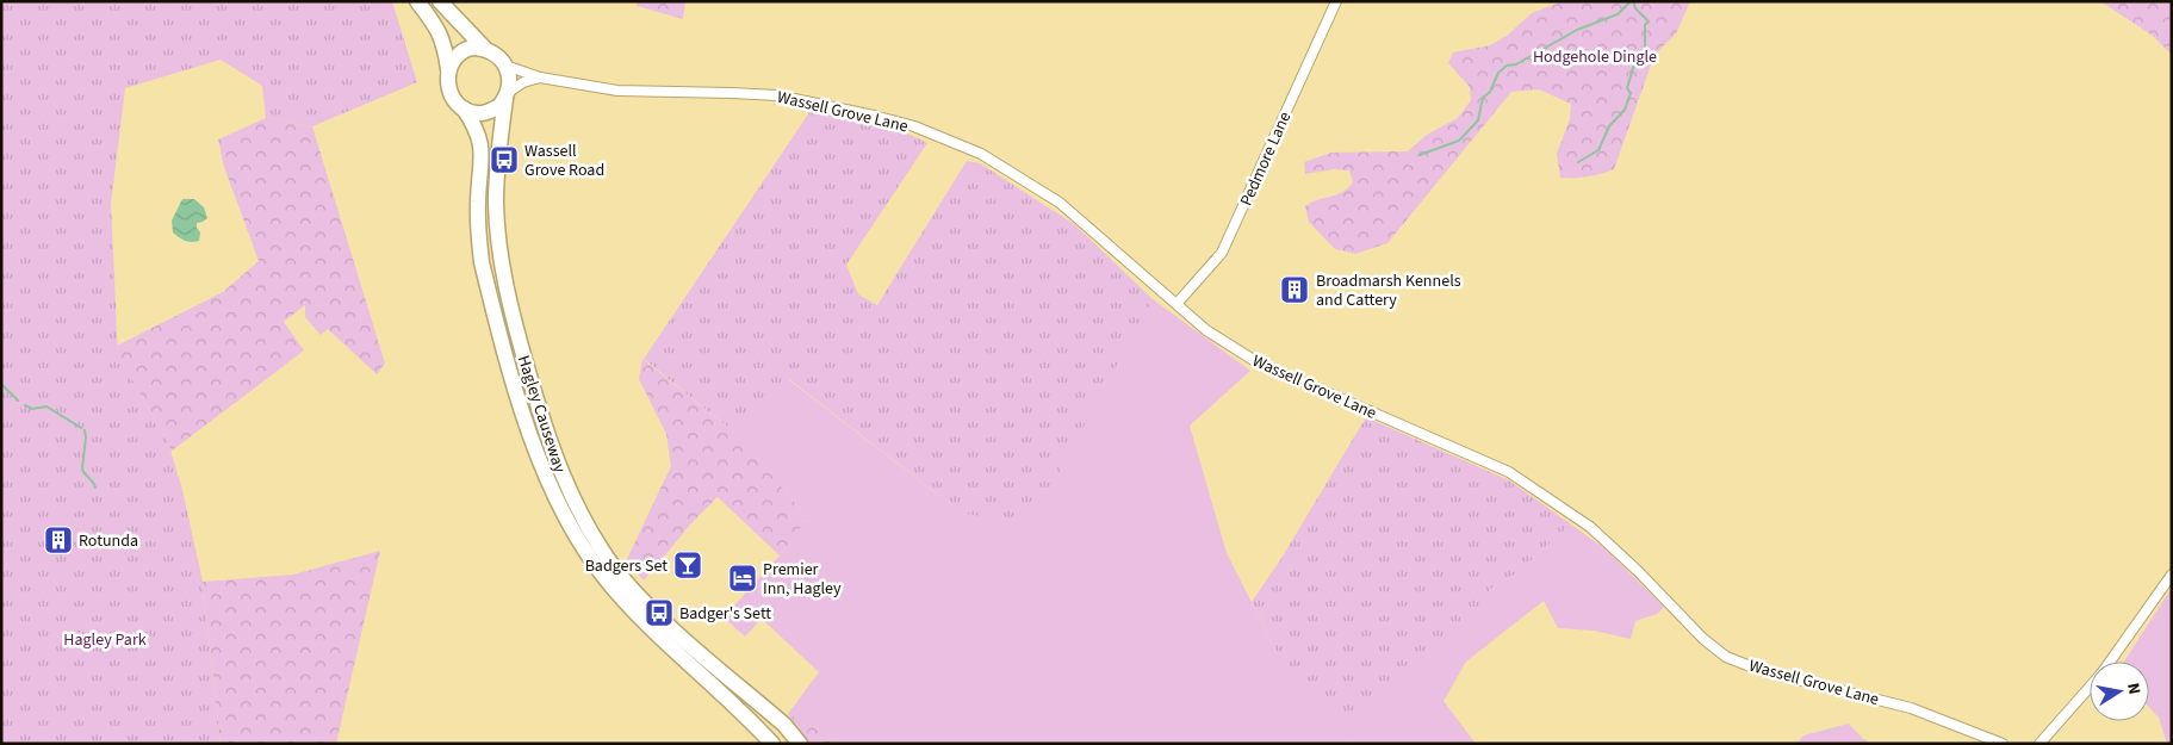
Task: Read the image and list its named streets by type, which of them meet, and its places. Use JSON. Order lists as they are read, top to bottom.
{
  "streets": {
    "highway": ["Hagley Causeway"],
    "street": ["Wassell Grove Lane", "Pedmore Lane"]
  },
  "crossings": [
    ["Wassell Grove Lane", "Pedmore Lane"],
    ["Wassell Grove Lane", "Hagley Causeway"]
  ],
  "parks": ["Hodgehole Dingle", "Hagley Park"],
  "places": {
    "bus stop": ["Wassell Grove Road", "Badger's Sett"],
    "building": ["Broadmarsh Kennels and Cattery", "Rotunda"],
    "bar": ["Badgers Set"],
    "hotel": ["Premier Inn, Hagley"]
  },
  "north": "right"
}
